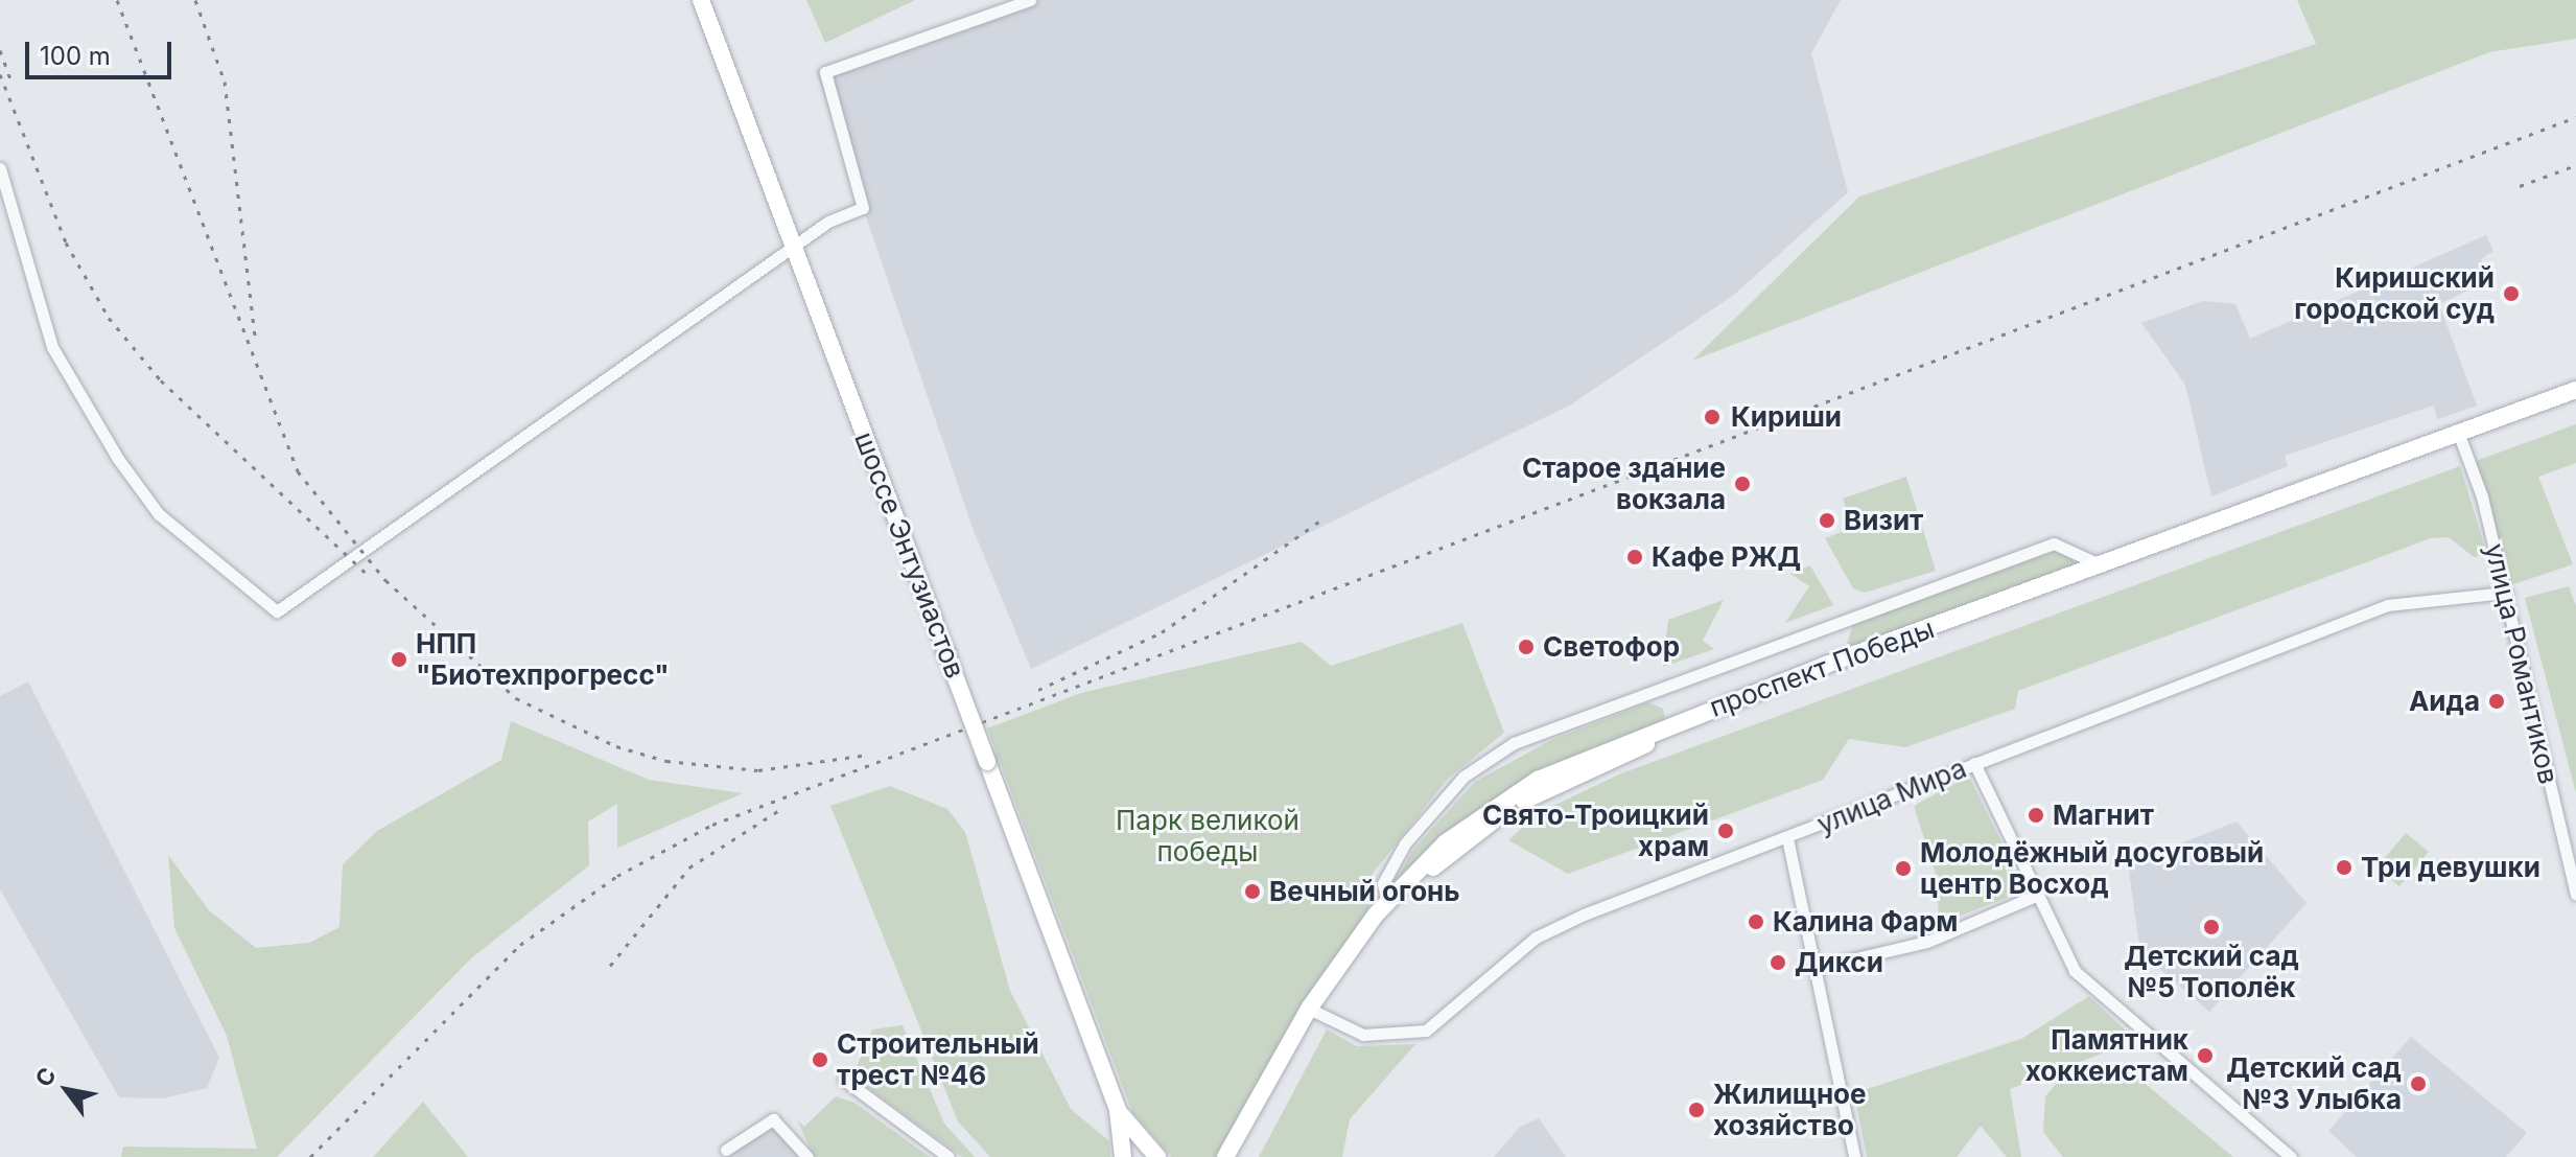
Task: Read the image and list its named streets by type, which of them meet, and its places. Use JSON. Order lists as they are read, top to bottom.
{
  "streets": {
    "main road": ["шоссе Энтузиастов", "проспект Победы"],
    "street": ["улица Романтиков", "улица Мира"]
  },
  "crossings": [
    ["улица Романтиков", "проспект Победы"],
    ["улица Романтиков", "улица Мира"],
    ["проспект Победы", "улица Мира"]
  ],
  "parks": ["Парк великой победы"],
  "places": [
    "Киришский городской суд",
    "Кириши",
    "Старое здание вокзала",
    "Визит",
    "Кафе РЖД",
    "Светофор",
    "НПП \"Биотехпрогресс\"",
    "Аида",
    "Магнит",
    "Свято-Троицкий храм",
    "Три девушки",
    "Молодёжный досуговый центр Восход",
    "Вечный огонь",
    "Калина Фарм",
    "Детский сад №5 Тополёк",
    "Дикси",
    "Памятник хоккеистам",
    "Строительный трест №46",
    "Детский сад №3 Улыбка",
    "Жилищное хозяйство"
  ],
  "scale_bar": "100 m",
  "north": "top left"
}
